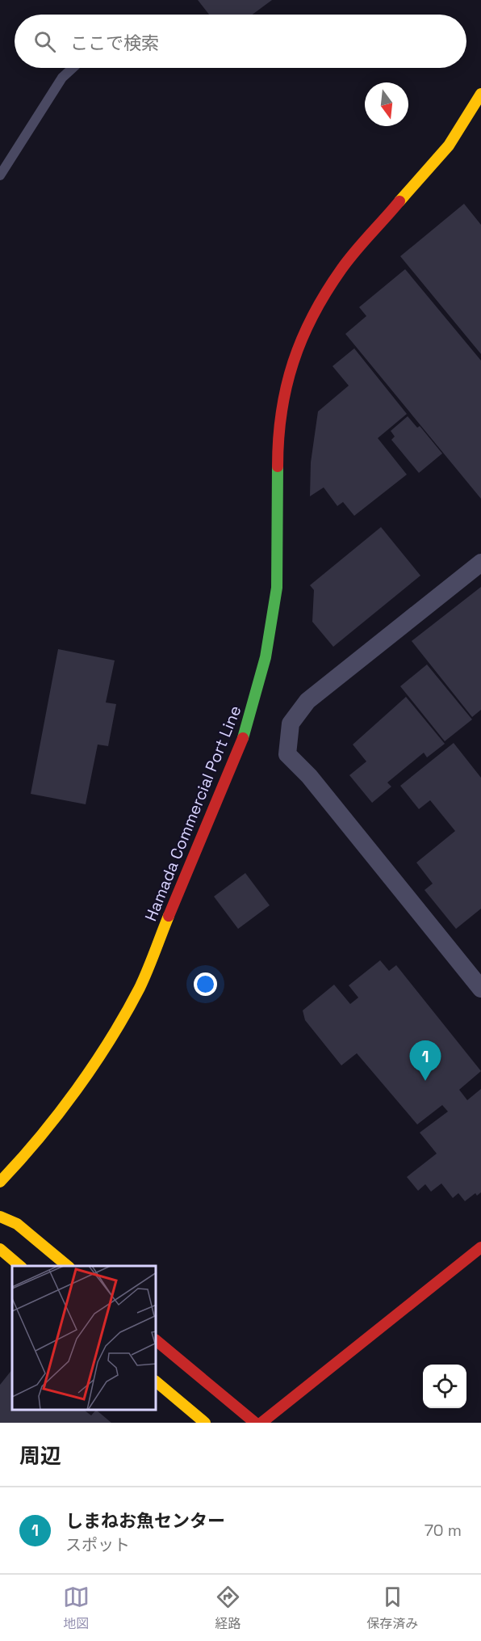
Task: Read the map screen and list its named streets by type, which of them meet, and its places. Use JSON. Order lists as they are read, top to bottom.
{
  "streets": {
    "main road": ["Hamada Commercial Port Line"]
  },
  "north": "bottom",
  "page": {
    "search": "ここで検索",
    "pins": "1",
    "heading": "周辺",
    "list": [
      {
        "mark": "1",
        "name": "しまねお魚センター",
        "note": "スポット",
        "value": "70 m"
      }
    ],
    "nav": ["地図", "経路", "保存済み"]
  }
}
